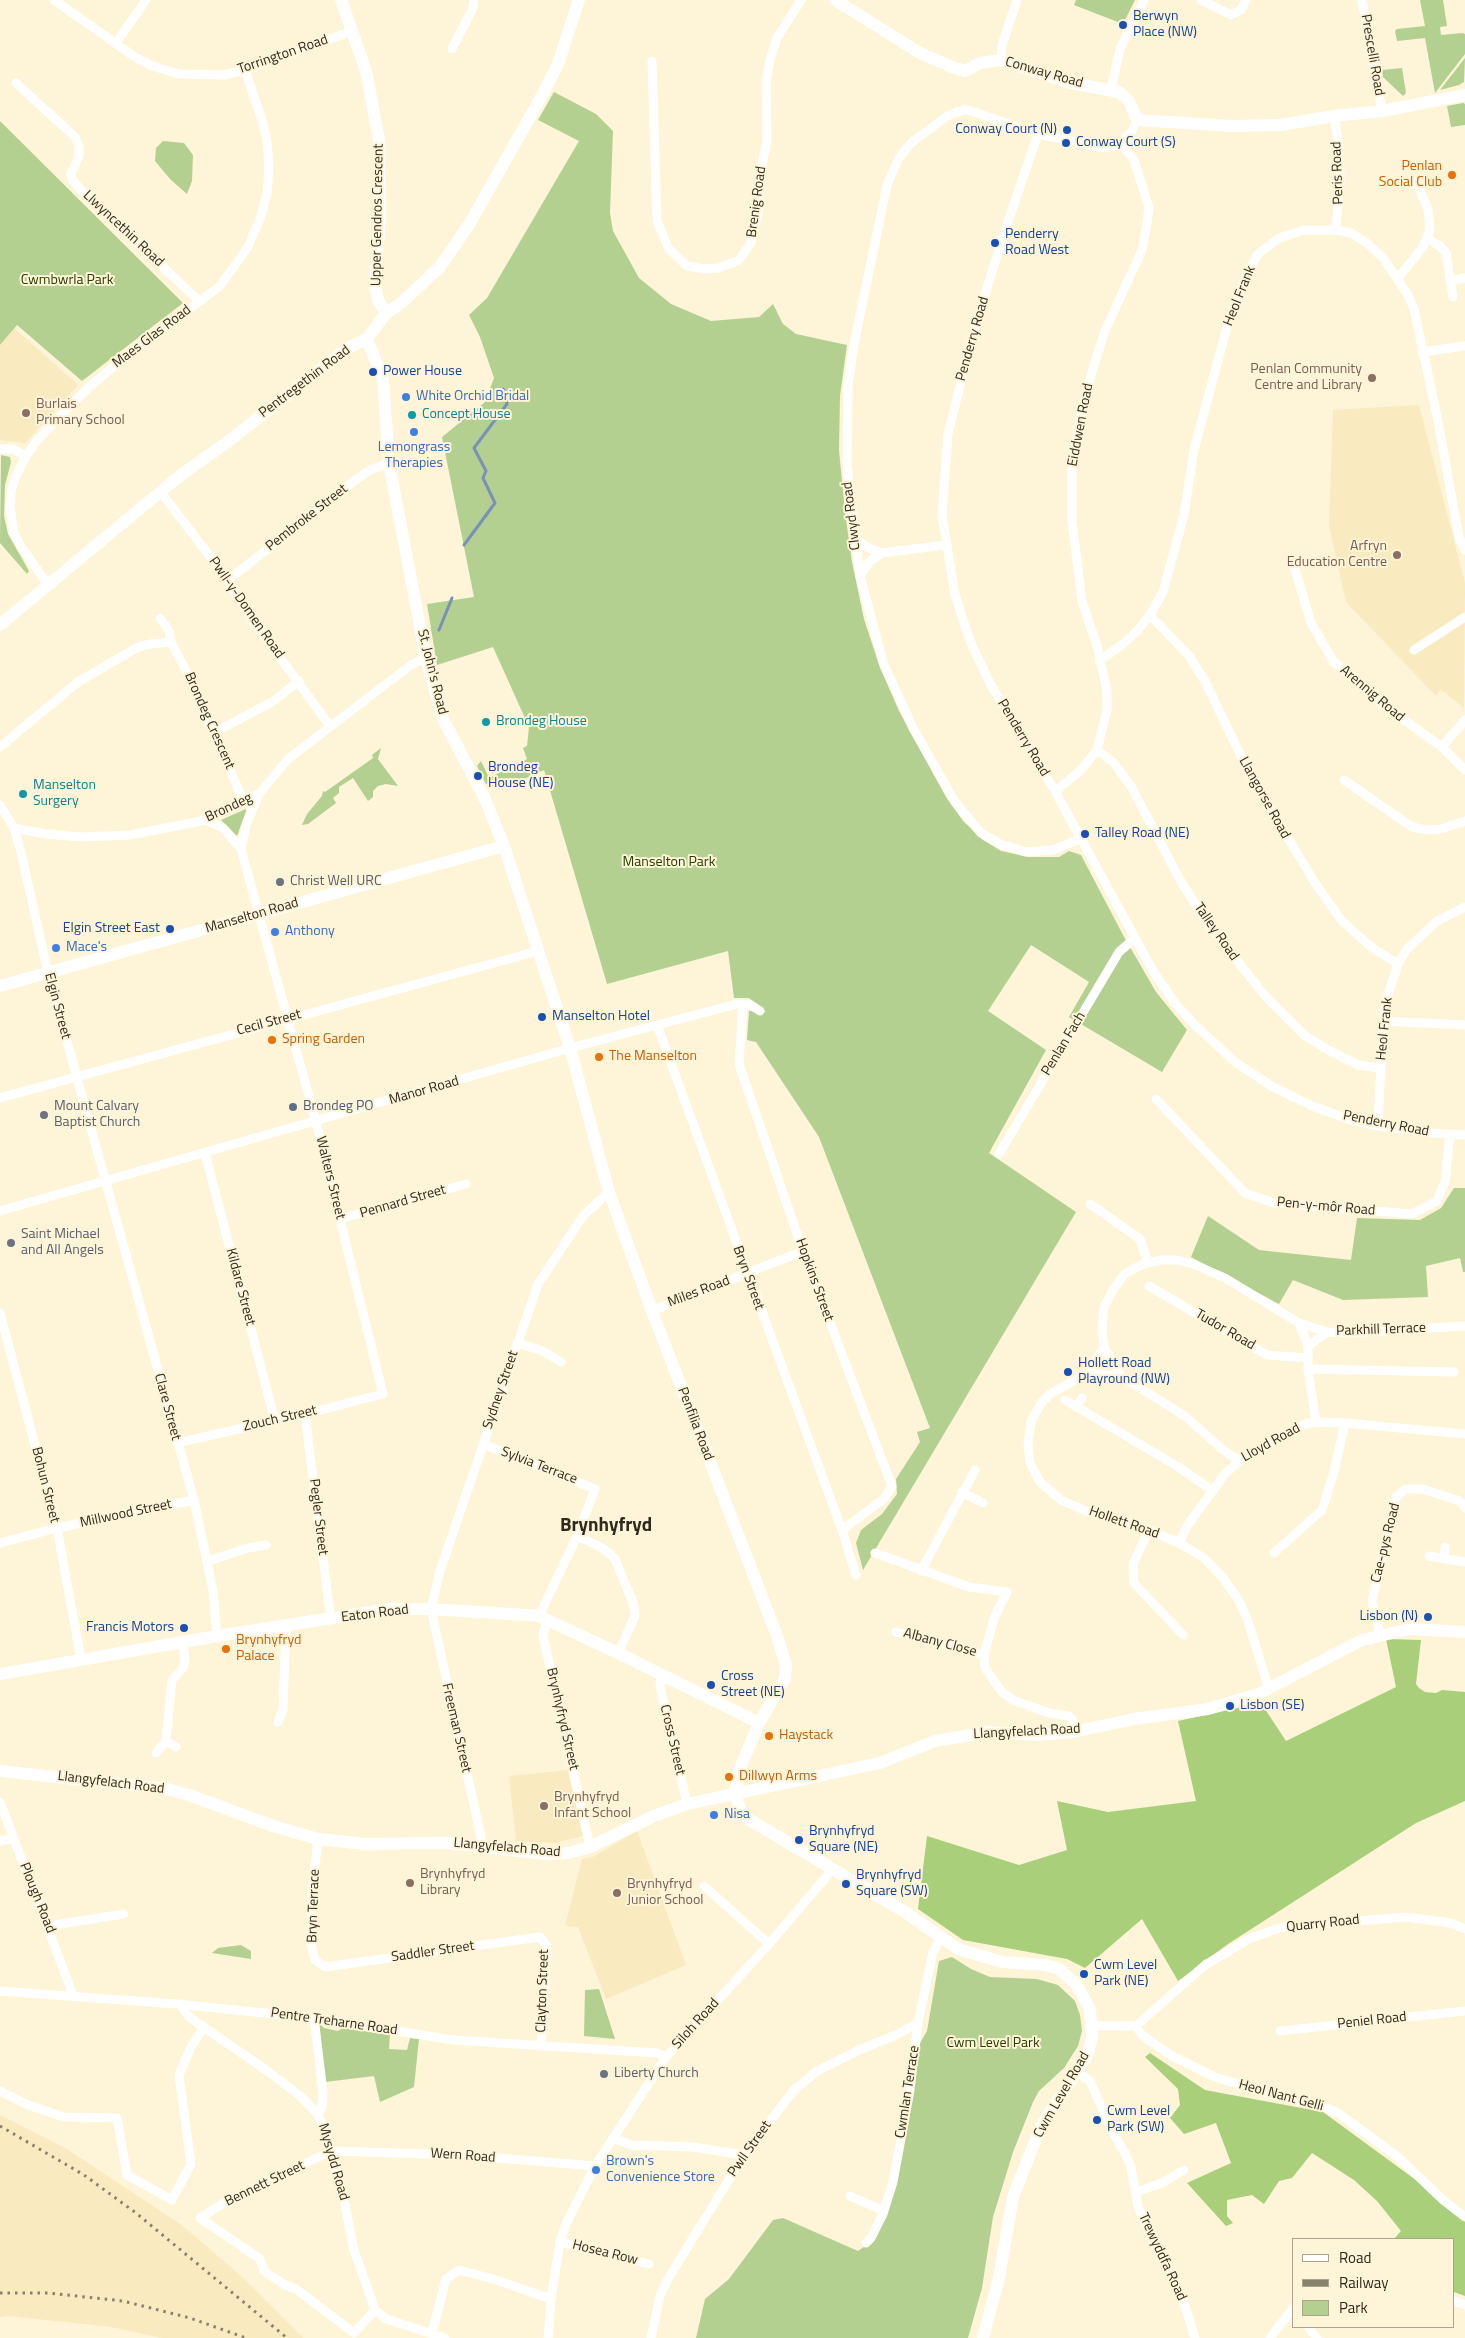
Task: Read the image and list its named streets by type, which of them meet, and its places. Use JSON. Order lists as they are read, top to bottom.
{
  "streets": {
    "street": [
      "Torrington Road",
      "Prescelli Road",
      "Conway Road",
      "Peris Road",
      "Brenig Road",
      "Upper Gendros Crescent",
      "Llwyncethin Road",
      "Heol Frank",
      "Maes Glas Road",
      "Penderry Road",
      "Pentregethin Road",
      "Eiddwen Road",
      "Clwyd Road",
      "Pembroke Street",
      "Pwll-y-Domen Road",
      "St. John's Road",
      "Arennig Road",
      "Brondeg Crescent",
      "Llangorse Road",
      "Brondeg",
      "Manselton Road",
      "Talley Road",
      "Elgin Street",
      "Cecil Street",
      "Penlan Fach",
      "Manor Road",
      "Walters Street",
      "Pennard Street",
      "Pen-y-môr Road",
      "Bryn Street",
      "Hopkins Street",
      "Kildare Street",
      "Miles Road",
      "Tudor Road",
      "Parkhill Terrace",
      "Sydney Street",
      "Clare Street",
      "Zouch Street",
      "Penfilia Road",
      "Lloyd Road",
      "Sylvia Terrace",
      "Bohun Street",
      "Millwood Street",
      "Pegler Street",
      "Hollett Road",
      "Cae-pys Road",
      "Eaton Road",
      "Albany Close",
      "Brynhyfryd Street",
      "Freeman Street",
      "Llangyfelach Road",
      "Cross Street",
      "Plough Road",
      "Bryn Terrace",
      "Quarry Road",
      "Saddler Street",
      "Clayton Street",
      "Peniel Road",
      "Pentre Treharne Road",
      "Siloh Road",
      "Cwmlan Terrace",
      "Cwm Level Road",
      "Heol Nant Gelli",
      "Pwll Street",
      "Wern Road",
      "Mysydd Road",
      "Bennett Street",
      "Hosea Row",
      "Trewyddfa Road"
    ]
  },
  "crossings": [
    ["Torrington Road", "Upper Gendros Crescent"],
    ["Torrington Road", "Maes Glas Road"],
    ["Peris Road", "Heol Frank"],
    ["Upper Gendros Crescent", "Pentregethin Road"],
    ["Llwyncethin Road", "Maes Glas Road"],
    ["Heol Frank", "Penderry Road"],
    ["Heol Frank", "Eiddwen Road"],
    ["Heol Frank", "Llangorse Road"],
    ["Heol Frank", "Talley Road"],
    ["Maes Glas Road", "Pentregethin Road"],
    ["Penderry Road", "Eiddwen Road"],
    ["Penderry Road", "Clwyd Road"],
    ["Penderry Road", "Penlan Fach"],
    ["Penderry Road", "Pen-y-môr Road"],
    ["Pentregethin Road", "Pwll-y-Domen Road"],
    ["Pentregethin Road", "St. John's Road"],
    ["Eiddwen Road", "Talley Road"],
    ["Pembroke Street", "Pwll-y-Domen Road"],
    ["Pembroke Street", "St. John's Road"],
    ["Pwll-y-Domen Road", "Brondeg"],
    ["St. John's Road", "Brondeg"],
    ["St. John's Road", "Manselton Road"],
    ["St. John's Road", "Cecil Street"],
    ["St. John's Road", "Manor Road"],
    ["St. John's Road", "Penfilia Road"],
    ["Brondeg Crescent", "Brondeg"],
    ["Brondeg", "Elgin Street"],
    ["Brondeg", "Walters Street"],
    ["Manselton Road", "Elgin Street"],
    ["Manselton Road", "Walters Street"],
    ["Elgin Street", "Cecil Street"],
    ["Elgin Street", "Manor Road"],
    ["Elgin Street", "Clare Street"],
    ["Cecil Street", "Walters Street"],
    ["Manor Road", "Walters Street"],
    ["Manor Road", "Bryn Street"],
    ["Manor Road", "Hopkins Street"],
    ["Manor Road", "Kildare Street"],
    ["Manor Road", "Clare Street"],
    ["Manor Road", "Penfilia Road"],
    ["Walters Street", "Pennard Street"],
    ["Walters Street", "Zouch Street"],
    ["Bryn Street", "Hopkins Street"],
    ["Bryn Street", "Miles Road"],
    ["Hopkins Street", "Miles Road"],
    ["Kildare Street", "Zouch Street"],
    ["Miles Road", "Penfilia Road"],
    ["Sydney Street", "Penfilia Road"],
    ["Sydney Street", "Sylvia Terrace"],
    ["Sydney Street", "Eaton Road"],
    ["Sydney Street", "Freeman Street"],
    ["Clare Street", "Zouch Street"],
    ["Clare Street", "Millwood Street"],
    ["Clare Street", "Eaton Road"],
    ["Zouch Street", "Pegler Street"],
    ["Penfilia Road", "Eaton Road"],
    ["Penfilia Road", "Llangyfelach Road"],
    ["Penfilia Road", "Cwm Level Road"],
    ["Lloyd Road", "Hollett Road"],
    ["Bohun Street", "Millwood Street"],
    ["Bohun Street", "Eaton Road"],
    ["Pegler Street", "Eaton Road"],
    ["Hollett Road", "Llangyfelach Road"],
    ["Cae-pys Road", "Llangyfelach Road"],
    ["Eaton Road", "Brynhyfryd Street"],
    ["Eaton Road", "Freeman Street"],
    ["Eaton Road", "Cross Street"],
    ["Brynhyfryd Street", "Llangyfelach Road"],
    ["Freeman Street", "Llangyfelach Road"],
    ["Llangyfelach Road", "Cross Street"],
    ["Llangyfelach Road", "Bryn Terrace"],
    ["Llangyfelach Road", "Cwm Level Road"],
    ["Plough Road", "Pentre Treharne Road"],
    ["Bryn Terrace", "Saddler Street"],
    ["Quarry Road", "Heol Nant Gelli"],
    ["Saddler Street", "Clayton Street"],
    ["Clayton Street", "Pentre Treharne Road"],
    ["Pentre Treharne Road", "Siloh Road"],
    ["Pentre Treharne Road", "Mysydd Road"],
    ["Siloh Road", "Cwm Level Road"],
    ["Siloh Road", "Wern Road"],
    ["Siloh Road", "Hosea Row"],
    ["Cwmlan Terrace", "Cwm Level Road"],
    ["Cwmlan Terrace", "Pwll Street"],
    ["Cwm Level Road", "Trewyddfa Road"],
    ["Wern Road", "Mysydd Road"],
    ["Wern Road", "Bennett Street"],
    ["Mysydd Road", "Bennett Street"]
  ],
  "districts": ["Brynhyfryd"],
  "parks": ["Cwmbwrla Park", "Manselton Park", "Cwm Level Park"],
  "places": [
    "Berwyn Place (NW)",
    "Conway Court (N)",
    "Conway Court (S)",
    "Penlan Social Club",
    "Penderry Road West",
    "Power House",
    "Penlan Community Centre and Library",
    "White Orchid Bridal",
    "Burlais Primary School",
    "Concept House",
    "Lemongrass Therapies",
    "Arfryn Education Centre",
    "Brondeg House",
    "Brondeg House (NE)",
    "Manselton Surgery",
    "Talley Road (NE)",
    "Christ Well URC",
    "Elgin Street East",
    "Anthony",
    "Mace's",
    "Manselton Hotel",
    "Spring Garden",
    "The Manselton",
    "Brondeg PO",
    "Mount Calvary Baptist Church",
    "Saint Michael and All Angels",
    "Hollett Road Playround (NW)",
    "Lisbon (N)",
    "Francis Motors",
    "Brynhyfryd Palace",
    "Cross Street (NE)",
    "Lisbon (SE)",
    "Haystack",
    "Dillwyn Arms",
    "Brynhyfryd Infant School",
    "Nisa",
    "Brynhyfryd Square (NE)",
    "Brynhyfryd Library",
    "Brynhyfryd Square (SW)",
    "Brynhyfryd Junior School",
    "Cwm Level Park (NE)",
    "Liberty Church",
    "Cwm Level Park (SW)",
    "Brown's Convenience Store"
  ],
  "legend": ["Road", "Railway", "Park"]
}
